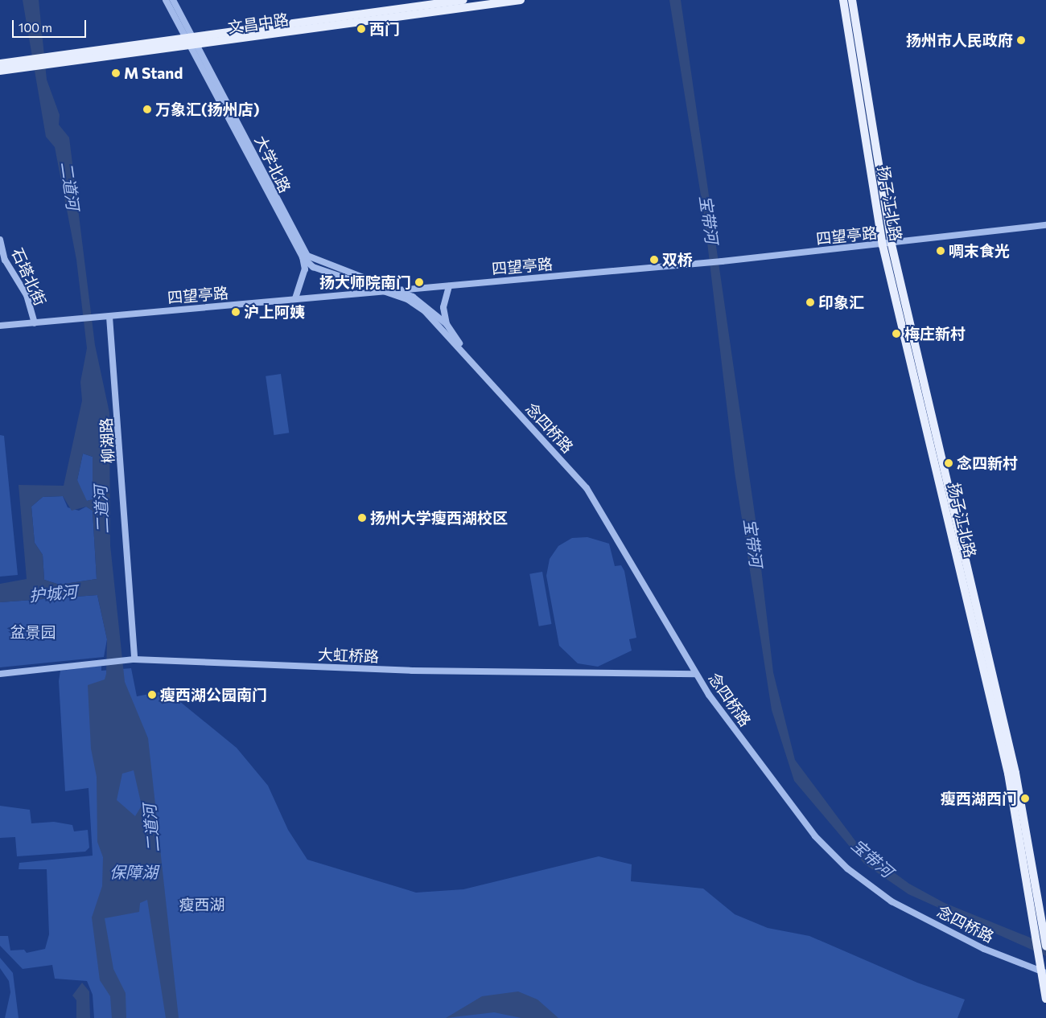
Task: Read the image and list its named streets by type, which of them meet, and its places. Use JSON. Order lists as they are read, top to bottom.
{
  "streets": {
    "main road": ["文昌中路", "扬子江北路"],
    "street": [
      "大学北路",
      "四望亭路",
      "石塔北街",
      "念四桥路",
      "柳湖路",
      "大虹桥路"
    ]
  },
  "crossings": [
    ["文昌中路", "大学北路"],
    ["大学北路", "四望亭路"],
    ["大学北路", "念四桥路"],
    ["扬子江北路", "四望亭路"],
    ["扬子江北路", "念四桥路"],
    ["四望亭路", "石塔北街"],
    ["四望亭路", "念四桥路"],
    ["四望亭路", "柳湖路"],
    ["念四桥路", "大虹桥路"],
    ["柳湖路", "大虹桥路"]
  ],
  "water": [
    "二道河",
    "宝带河",
    "护城河",
    "保障湖"
  ],
  "parks": ["盆景园", "瘦西湖"],
  "places": [
    "西门",
    "扬州市人民政府",
    "M Stand",
    "万象汇(扬州店)",
    "啁末食光",
    "双桥",
    "扬大师院南门",
    "印象汇",
    "沪上阿姨",
    "梅庄新村",
    "念四新村",
    "扬州大学瘦西湖校区",
    "瘦西湖公园南门",
    "瘦西湖西门"
  ],
  "scale_bar": "100 m"
}
